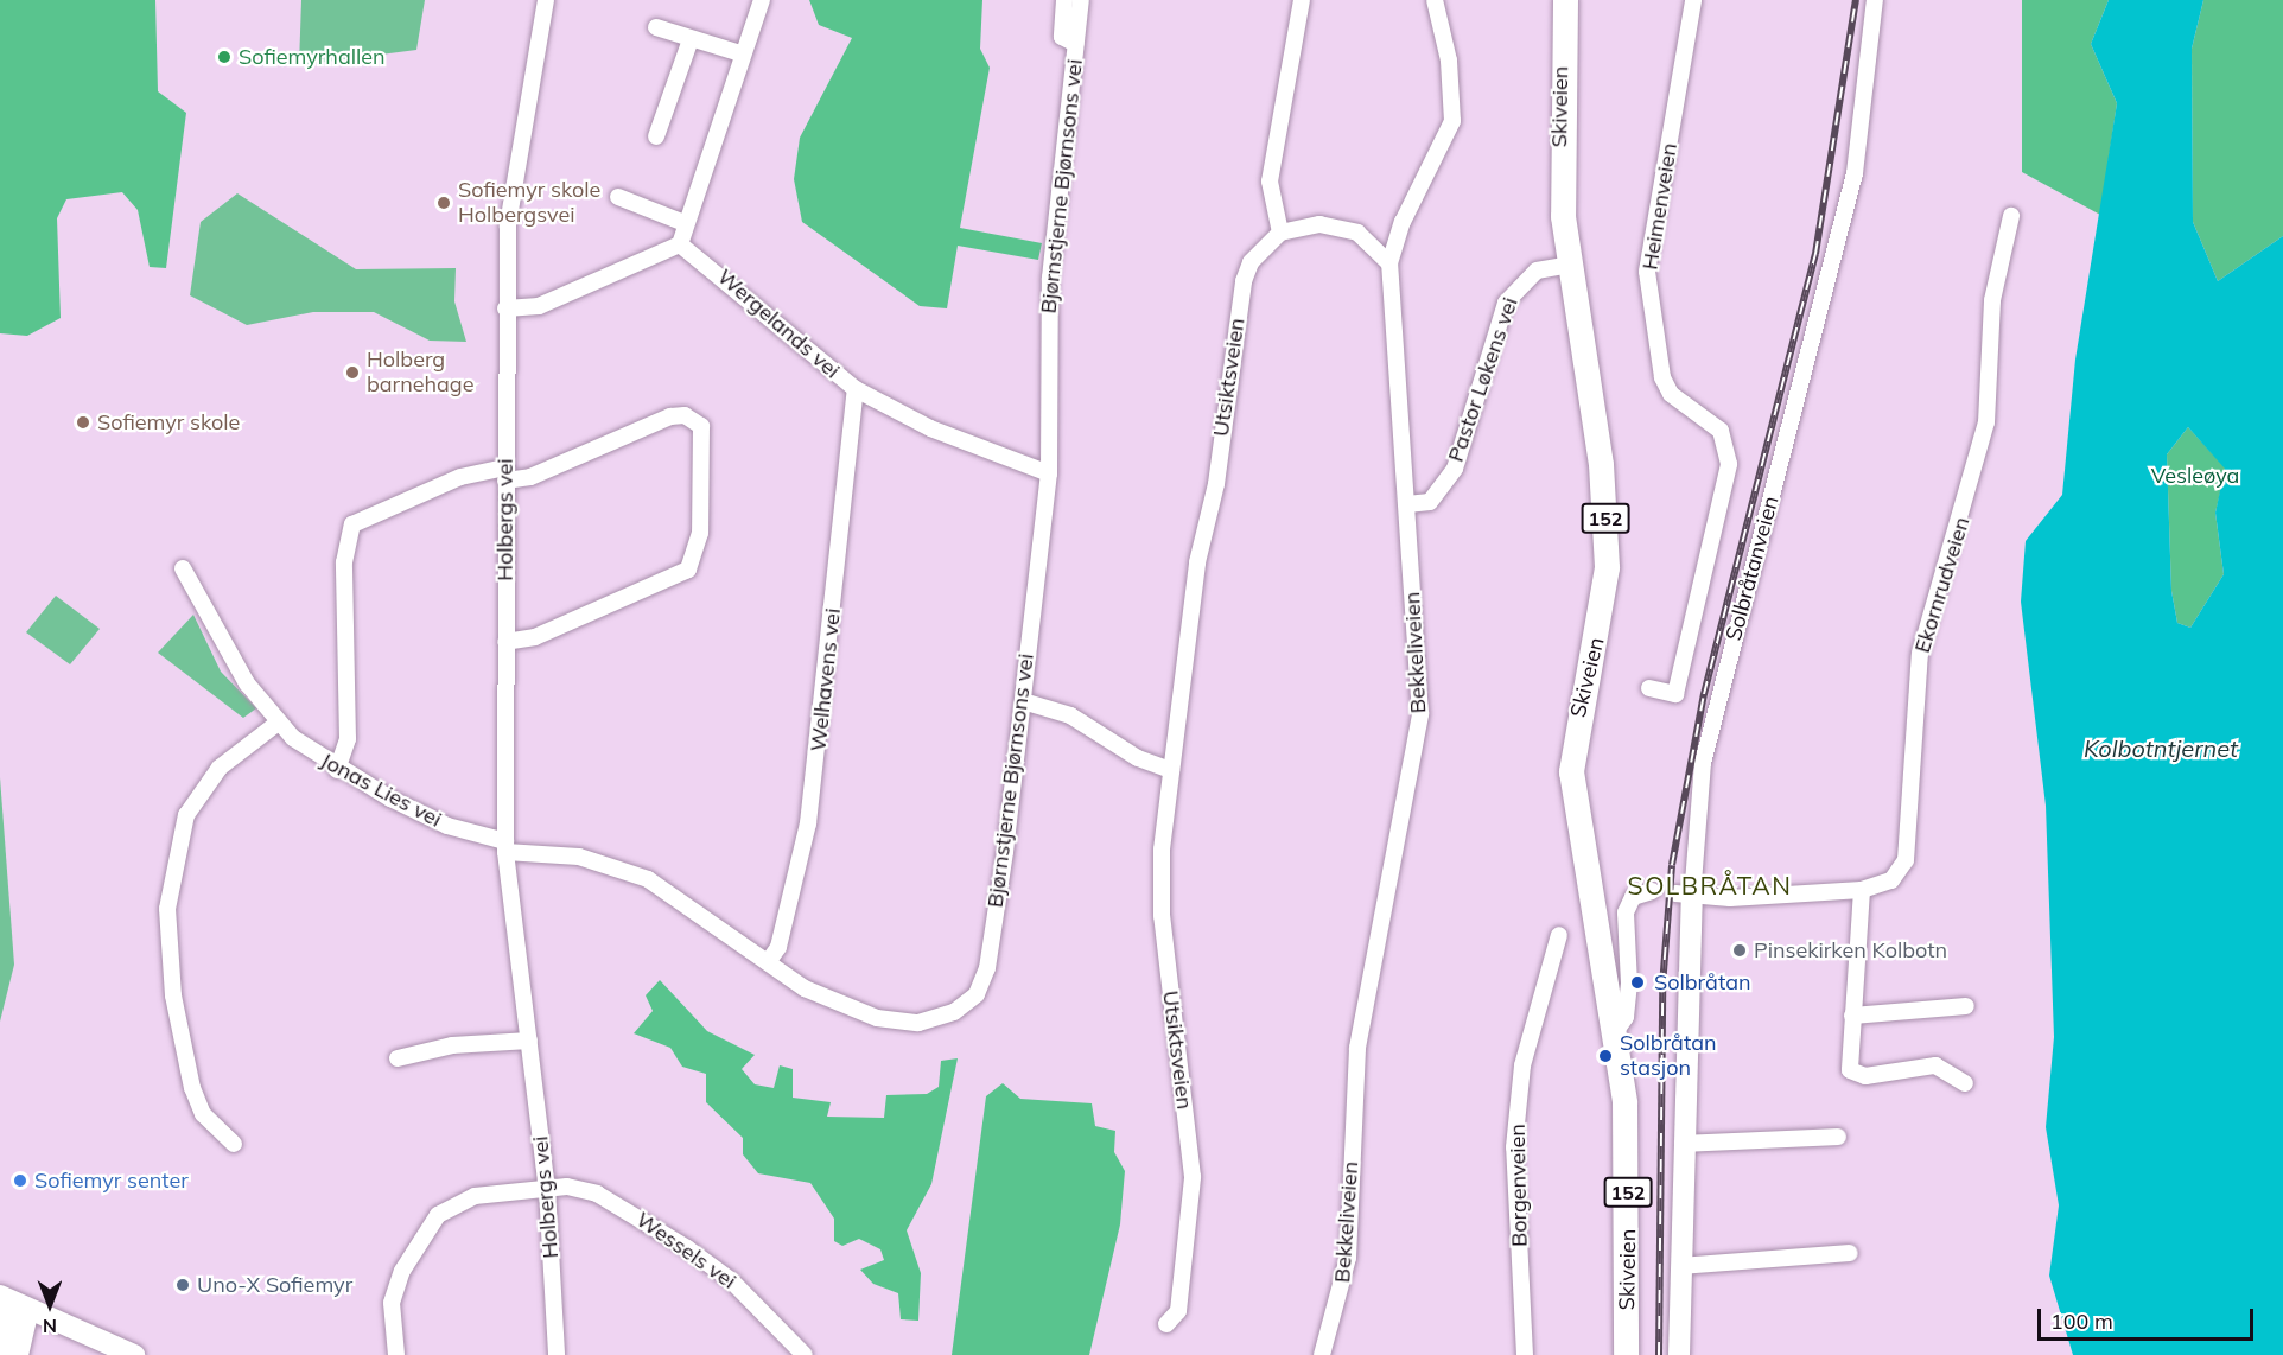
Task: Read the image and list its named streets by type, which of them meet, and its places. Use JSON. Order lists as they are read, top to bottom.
{
  "streets": {
    "main road": ["Skiveien", "152"],
    "street": [
      "Bjørnstjerne Bjørnsons vei",
      "Heimenveien",
      "Wergelands vei",
      "Utsiktsveien",
      "Pastor Løkens vei",
      "Holbergs vei",
      "Solbråtanveien",
      "Ekornrudveien",
      "Bekkeliveien",
      "Welhavens vei",
      "Jonas Lies vei",
      "Borgenveien",
      "Wessels vei"
    ]
  },
  "crossings": [
    ["Skiveien", "Pastor Løkens vei"],
    ["Bjørnstjerne Bjørnsons vei", "Wergelands vei"],
    ["Bjørnstjerne Bjørnsons vei", "Holbergs vei"],
    ["Bjørnstjerne Bjørnsons vei", "Welhavens vei"],
    ["Bjørnstjerne Bjørnsons vei", "Jonas Lies vei"],
    ["Wergelands vei", "Welhavens vei"],
    ["Pastor Løkens vei", "Bekkeliveien"],
    ["Holbergs vei", "Jonas Lies vei"],
    ["Holbergs vei", "Wessels vei"]
  ],
  "districts": ["SOLBRÅTAN"],
  "water": ["Kolbotntjernet"],
  "parks": ["Vesleøya"],
  "places": [
    "Sofiemyrhallen",
    "Sofiemyr skole Holbergsvei",
    "Holberg barnehage",
    "Sofiemyr skole",
    "Pinsekirken Kolbotn",
    "Solbråtan",
    "Solbråtan stasjon",
    "Sofiemyr senter",
    "Uno-X Sofiemyr"
  ],
  "scale_bar": "100 m",
  "north": "bottom"
}
